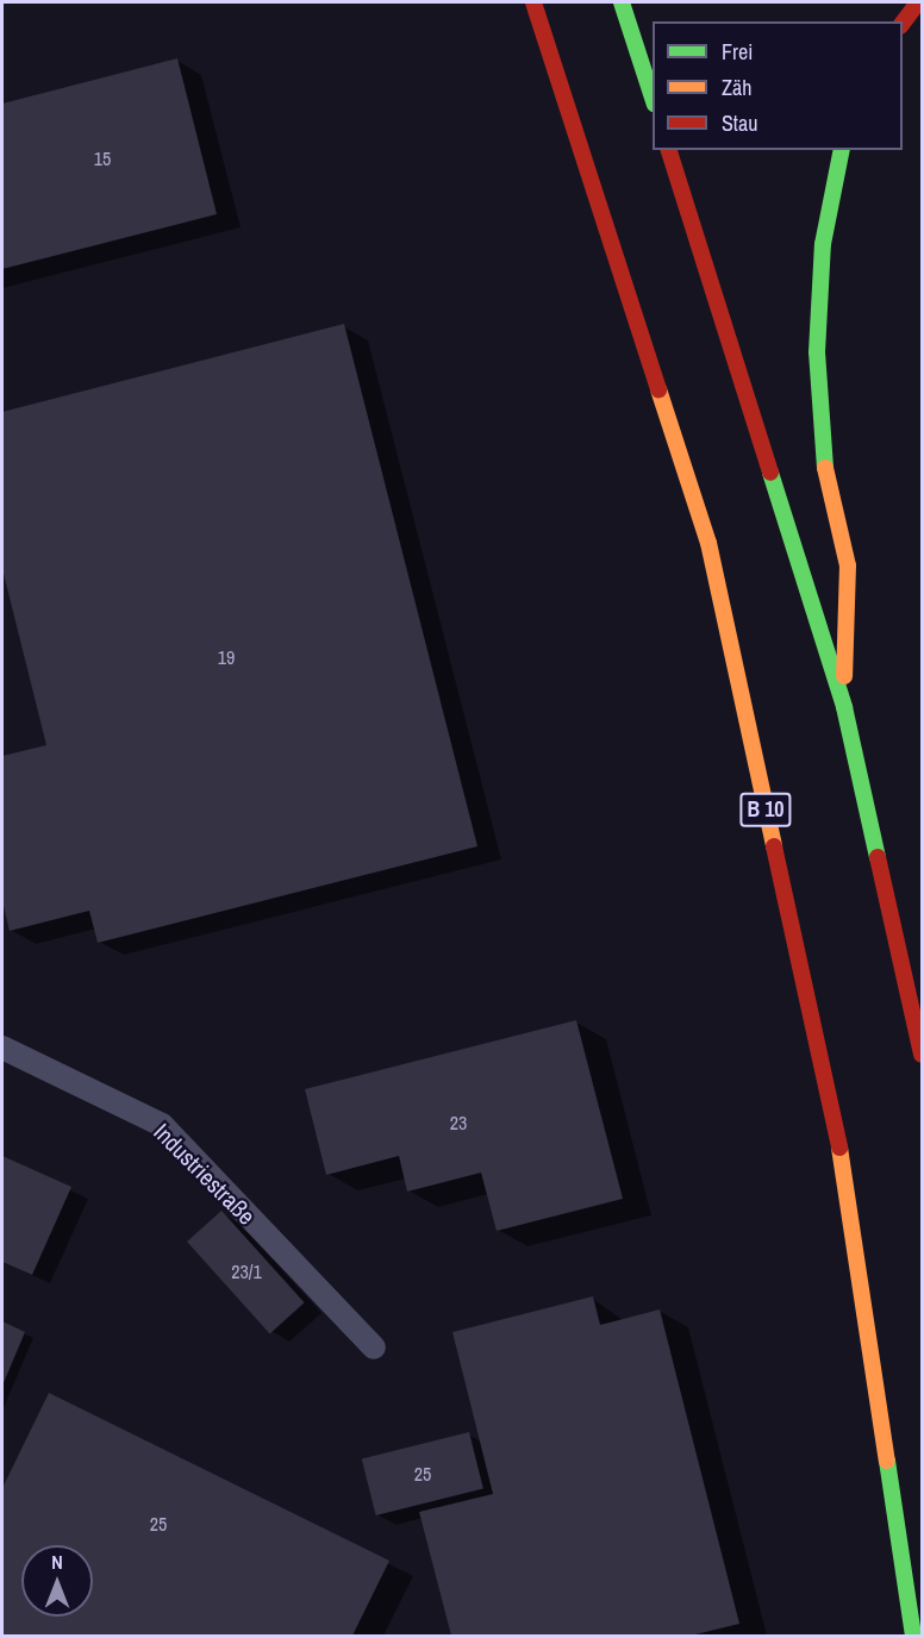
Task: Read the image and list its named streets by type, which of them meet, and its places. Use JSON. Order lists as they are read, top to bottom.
{
  "streets": {
    "highway": ["B 10"],
    "lane": ["Industriestraße"]
  },
  "house_numbers": [
    "15",
    "19",
    "23",
    "23/1",
    "25",
    "25"
  ],
  "legend": ["Frei", "Zäh", "Stau"],
  "north": "top"
}
